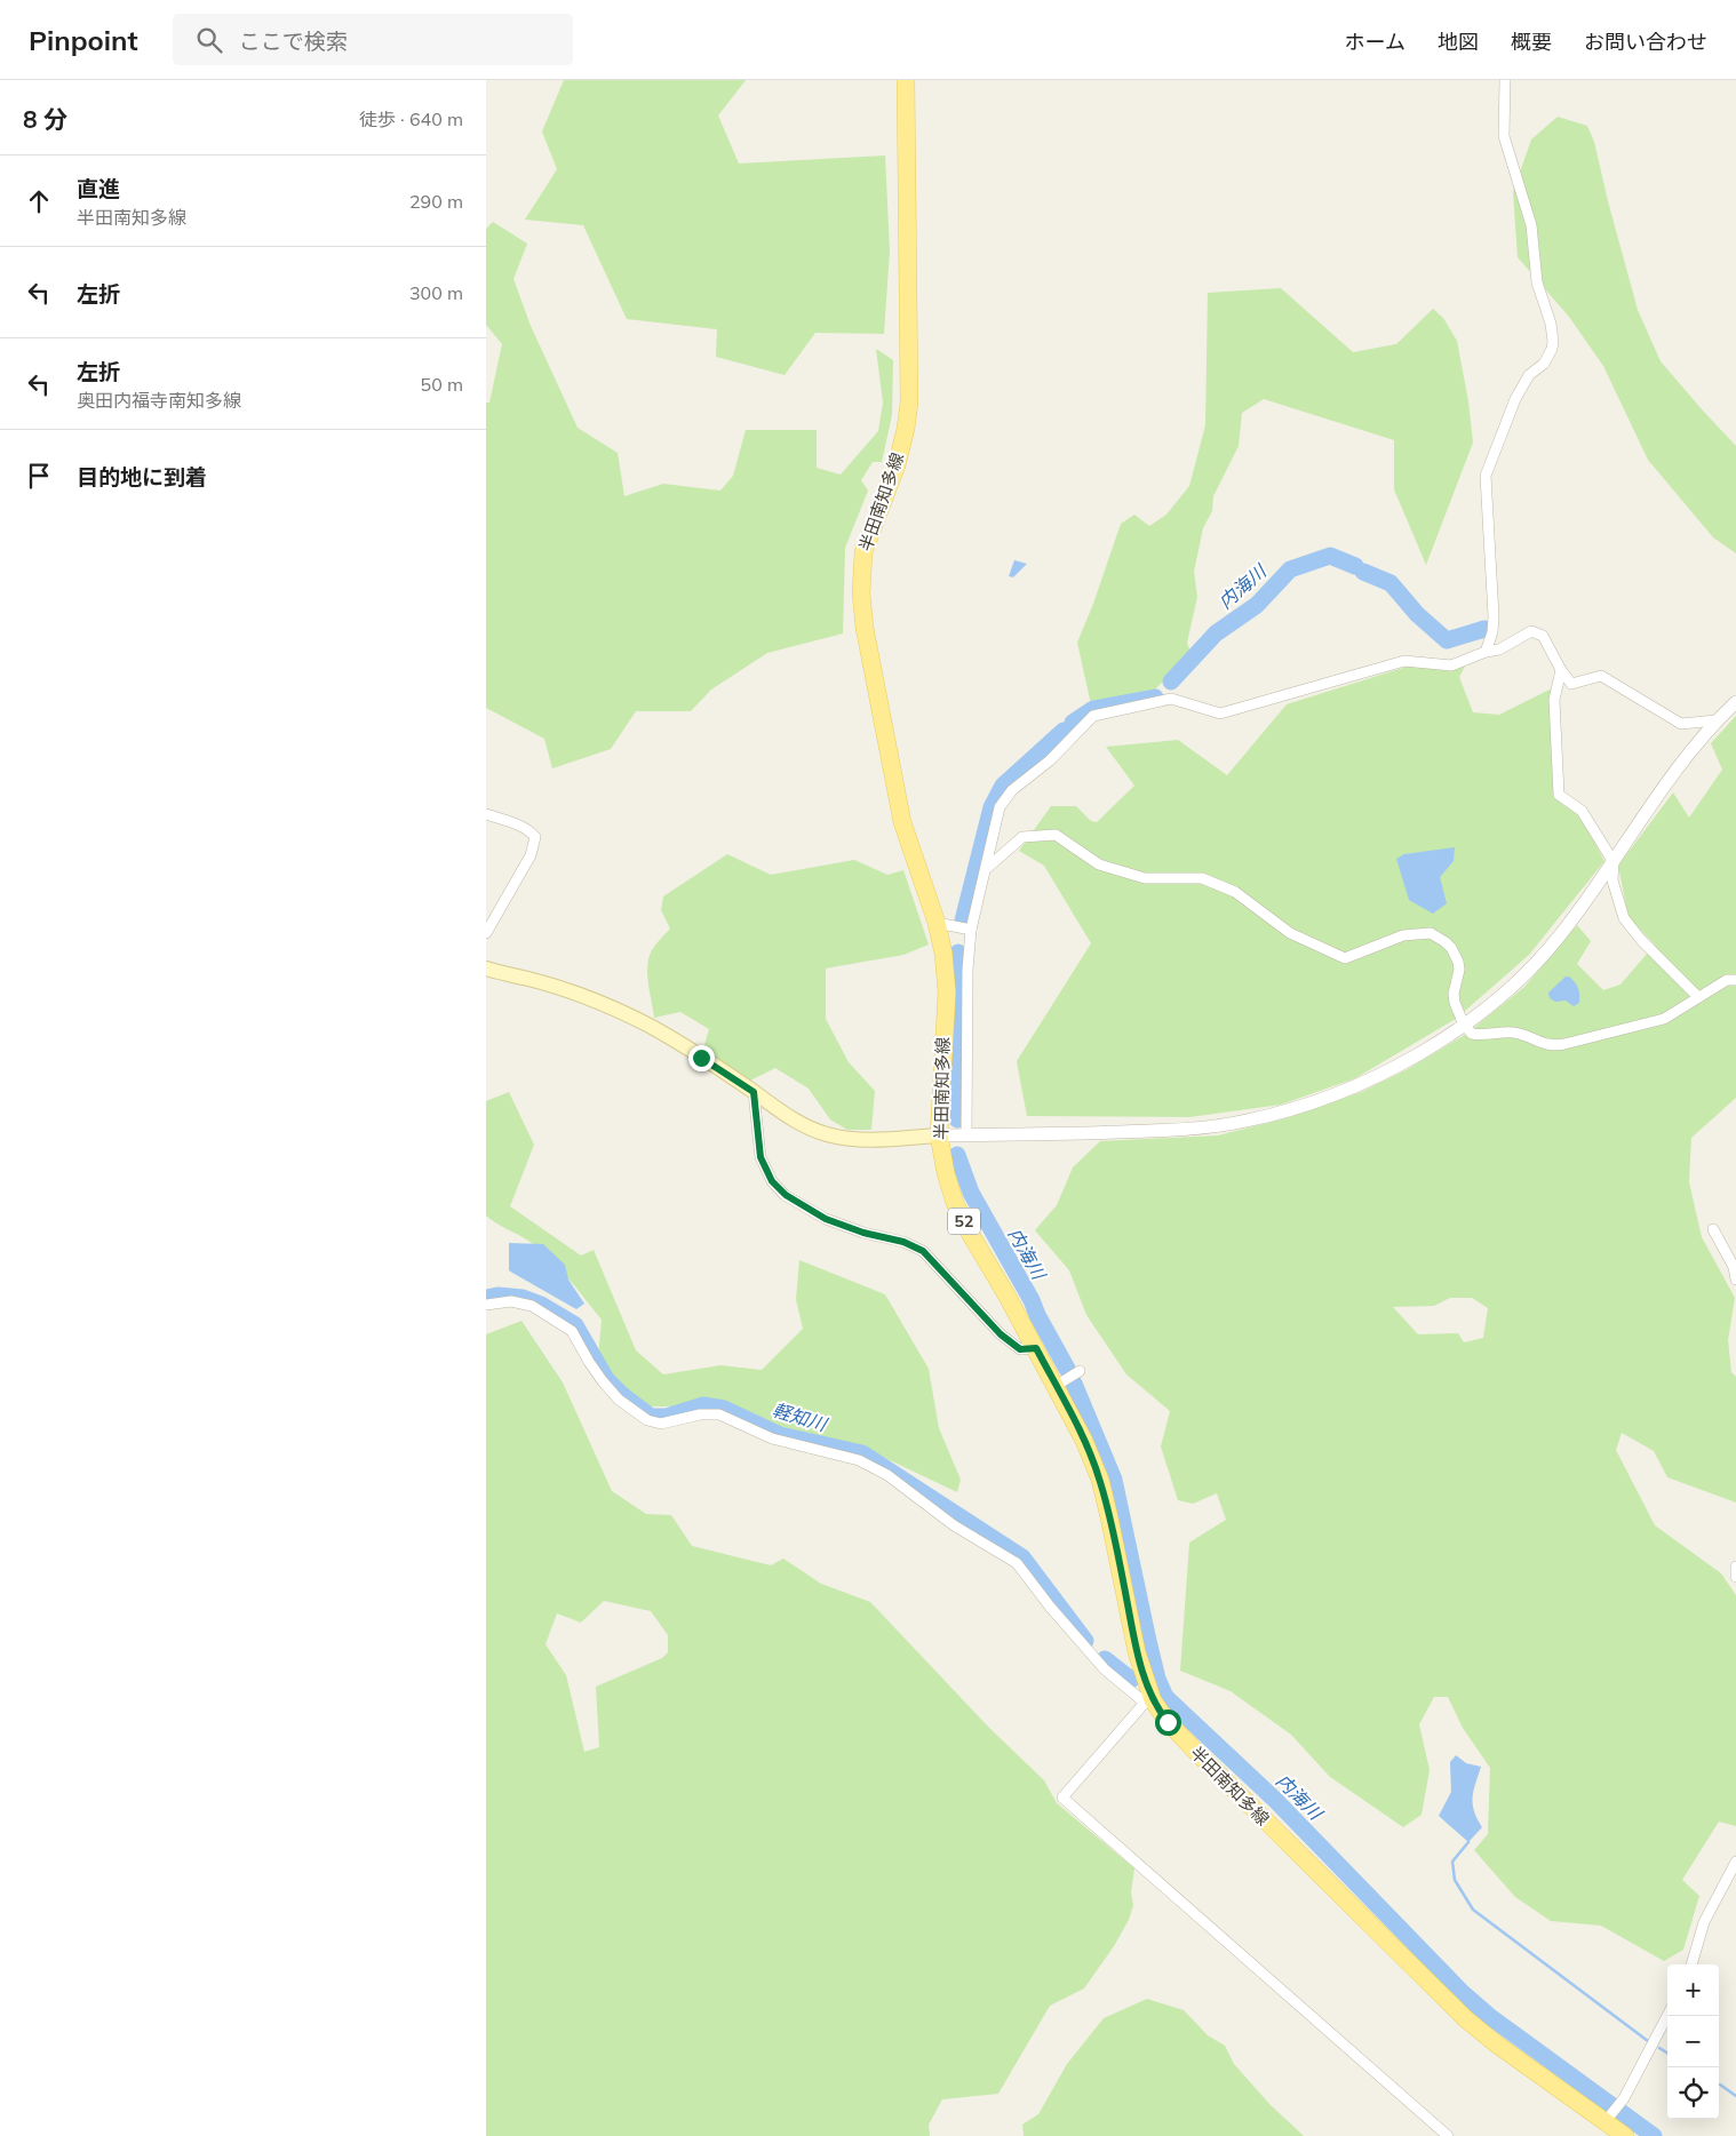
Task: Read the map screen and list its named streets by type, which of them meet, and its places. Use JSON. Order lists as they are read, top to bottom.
{
  "streets": {
    "main road": ["半田南知多線", "52"]
  },
  "water": ["内海川", "軽知川"],
  "page": {
    "header": "Pinpoint",
    "search": "ここで検索",
    "nav": [
      "ホーム",
      "地図",
      "概要",
      "お問い合わせ"
    ],
    "heading": ["8 分", "徒歩 · 640 m"],
    "list": [
      ["直進", "半田南知多線", "290 m"],
      ["左折", "300 m"],
      ["左折", "奥田内福寺南知多線", "50 m"],
      "目的地に到着"
    ],
    "map_buttons": ["+", "−"]
  }
}
